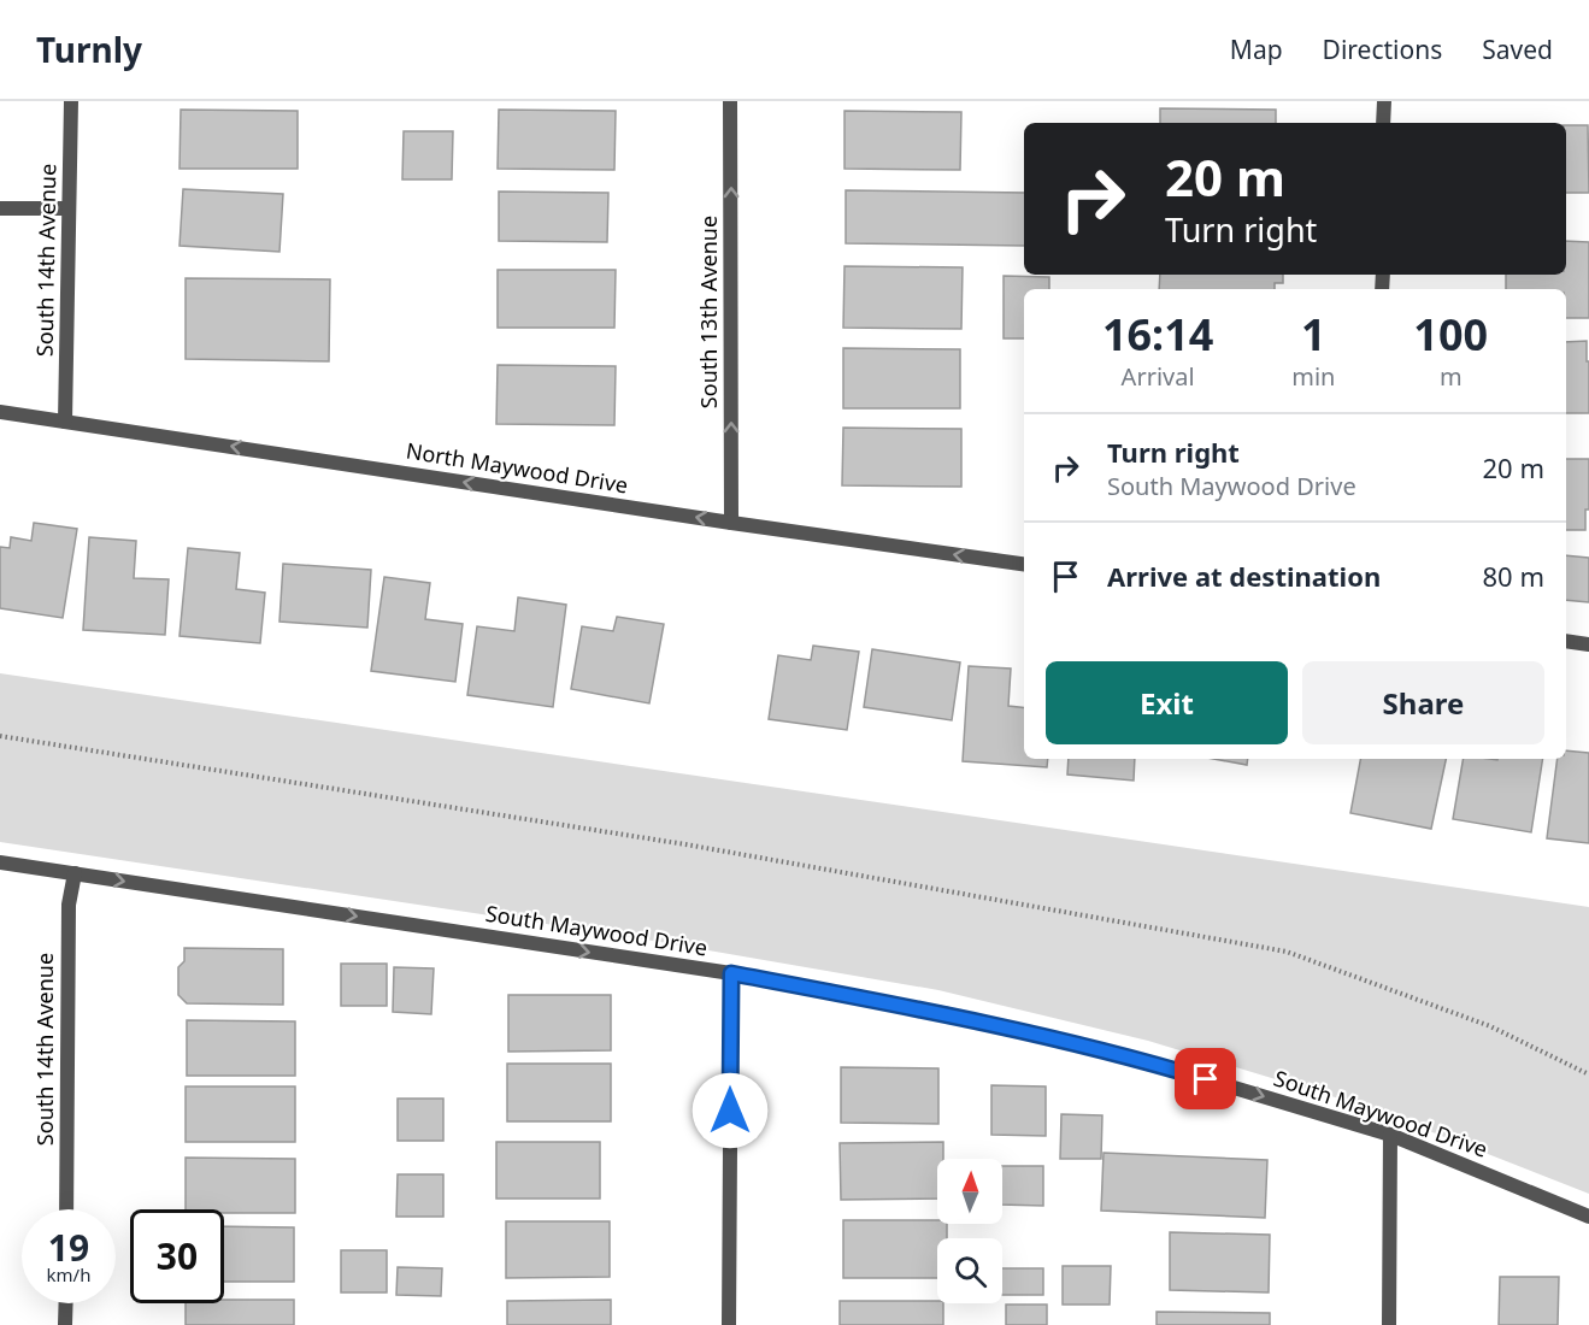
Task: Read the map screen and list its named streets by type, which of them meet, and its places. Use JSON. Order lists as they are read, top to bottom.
{
  "streets": {
    "street": [
      "South 14th Avenue",
      "South 13th Avenue",
      "North Maywood Drive",
      "South Maywood Drive"
    ]
  },
  "crossings": [
    ["South 14th Avenue", "North Maywood Drive"],
    ["South 14th Avenue", "South Maywood Drive"],
    ["South 13th Avenue", "North Maywood Drive"]
  ],
  "one_way": ["South 13th Avenue", "North Maywood Drive", "South Maywood Drive"],
  "north": "top",
  "page": {
    "header": "Turnly",
    "nav": ["Map", "Directions", "Saved"],
    "turn": ["20 m", "Turn right"],
    "eta": [
      "16:14",
      "Arrival",
      "1",
      "min",
      "100",
      "m"
    ],
    "list": [
      {
        "name": "Turn right",
        "note": "South Maywood Drive",
        "value": "20 m"
      },
      {
        "name": "Arrive at destination",
        "value": "80 m"
      }
    ],
    "buttons": ["Exit", "Share"],
    "speed": "19 km/h",
    "limit": "30"
  }
}
